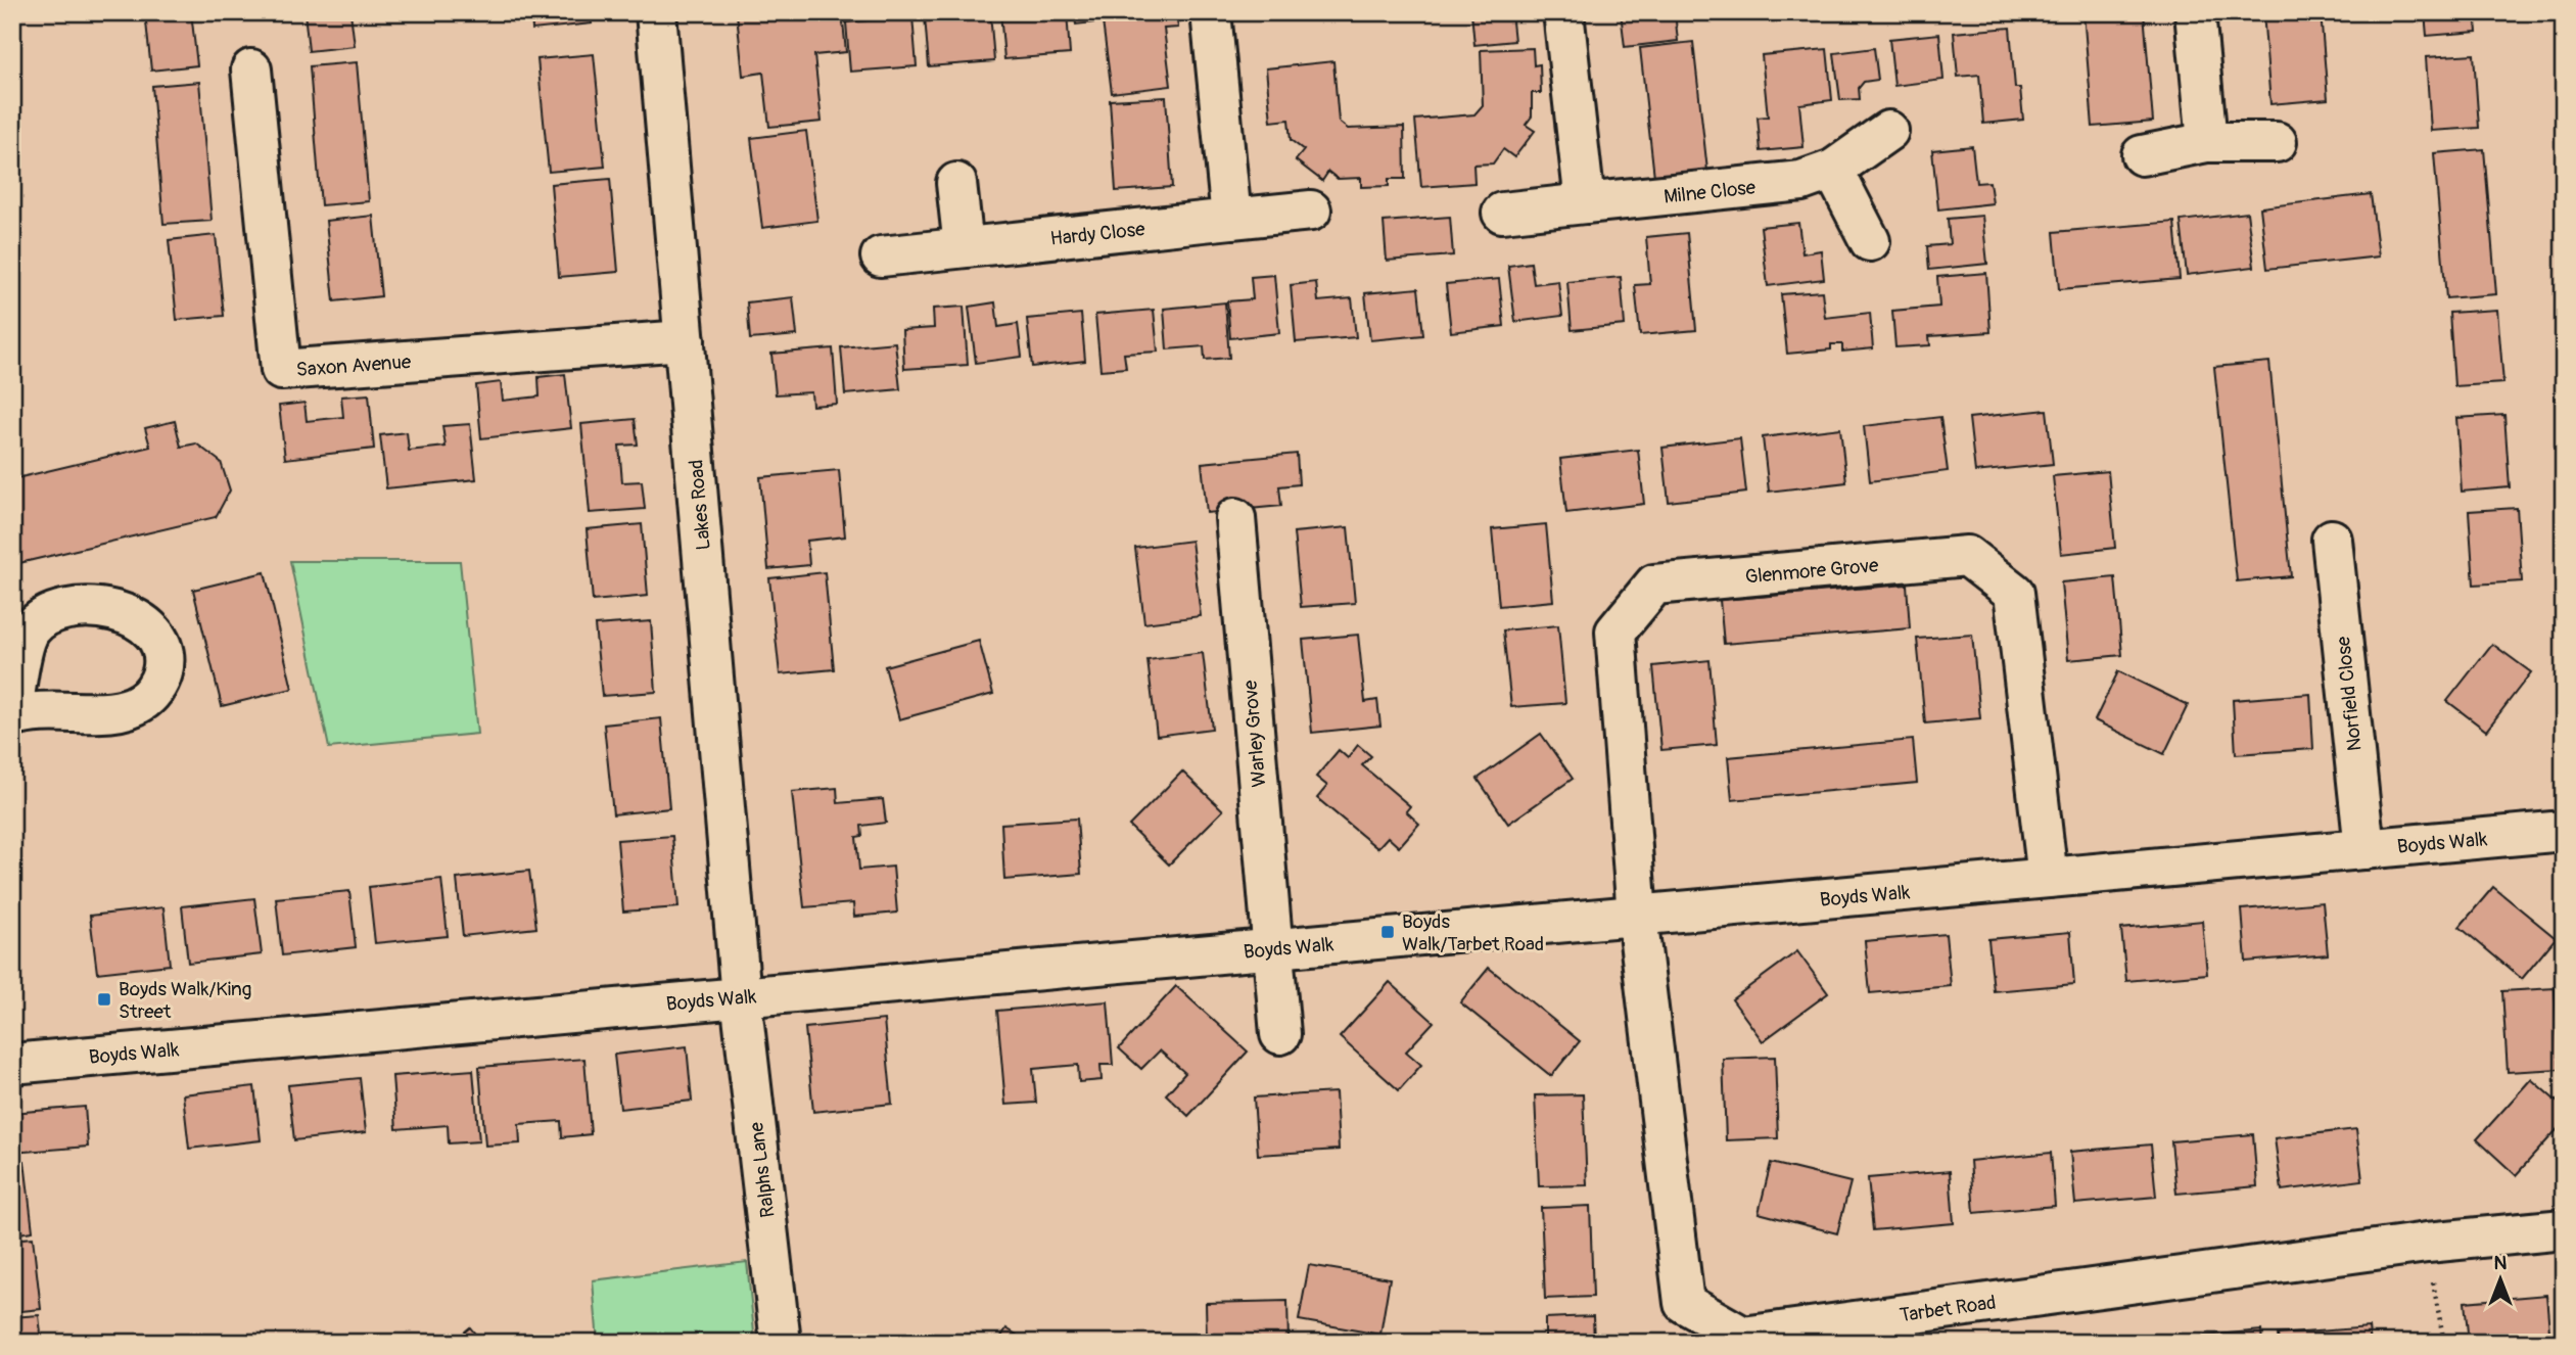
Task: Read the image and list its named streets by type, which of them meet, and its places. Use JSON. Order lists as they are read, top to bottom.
{
  "streets": {
    "street": [
      "Milne Close",
      "Hardy Close",
      "Saxon Avenue",
      "Lakes Road",
      "Glenmore Grove",
      "Norfield Close",
      "Warley Grove",
      "Boyds Walk",
      "Ralphs Lane",
      "Tarbet Road"
    ]
  },
  "crossings": [
    ["Saxon Avenue", "Lakes Road"],
    ["Lakes Road", "Boyds Walk"],
    ["Lakes Road", "Ralphs Lane"],
    ["Glenmore Grove", "Boyds Walk"],
    ["Glenmore Grove", "Tarbet Road"],
    ["Norfield Close", "Boyds Walk"],
    ["Warley Grove", "Boyds Walk"],
    ["Boyds Walk", "Ralphs Lane"],
    ["Boyds Walk", "Tarbet Road"]
  ],
  "places": {
    "transit": ["Boyds Walk/Tarbet Road", "Boyds Walk/King Street"]
  },
  "north": "top"
}
